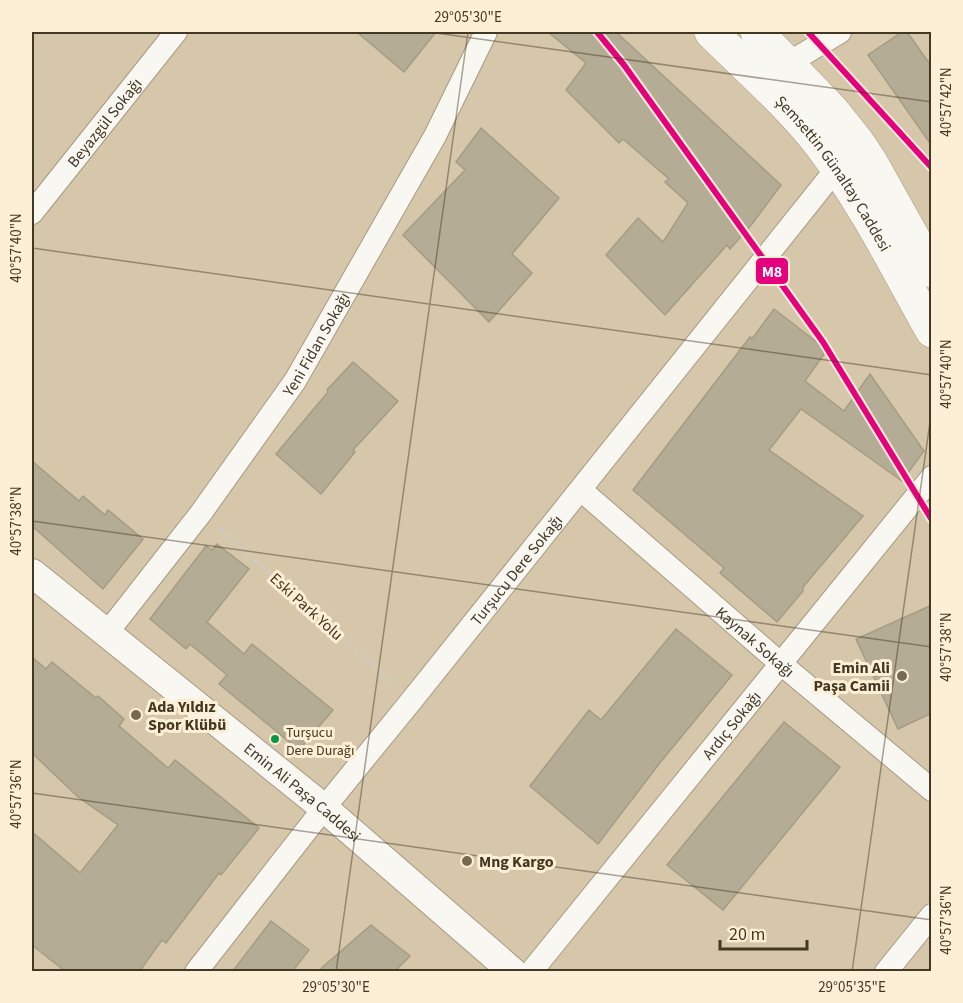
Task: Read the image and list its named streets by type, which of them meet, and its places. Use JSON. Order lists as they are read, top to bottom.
{
  "streets": {
    "main road": ["Şemsettin Günaltay Caddesi"],
    "street": [
      "Beyazgül Sokağı",
      "Yeni Fidan Sokağı",
      "Turşucu Dere Sokağı",
      "Kaynak Sokağı",
      "Ardıç Sokağı",
      "Emin Ali Paşa Caddesi"
    ],
    "path": ["Eski Park Yolu"]
  },
  "crossings": [
    ["Şemsettin Günaltay Caddesi", "Turşucu Dere Sokağı"],
    ["Yeni Fidan Sokağı", "Eski Park Yolu"],
    ["Yeni Fidan Sokağı", "Emin Ali Paşa Caddesi"],
    ["Turşucu Dere Sokağı", "Eski Park Yolu"],
    ["Turşucu Dere Sokağı", "Kaynak Sokağı"],
    ["Turşucu Dere Sokağı", "Emin Ali Paşa Caddesi"],
    ["Kaynak Sokağı", "Ardıç Sokağı"]
  ],
  "places": [
    "Emin Ali Paşa Camii",
    "Ada Yıldız Spor Klübü",
    "Turşucu Dere Durağı",
    "Mng Kargo"
  ],
  "lines": ["transit line M8"],
  "scale_bar": "20 m",
  "coordinates": [
    "29°05'30\"E",
    "40°57'42\"N",
    "40°57'40\"N",
    "40°57'38\"N",
    "40°57'36\"N",
    "29°05'35\"E"
  ]
}
